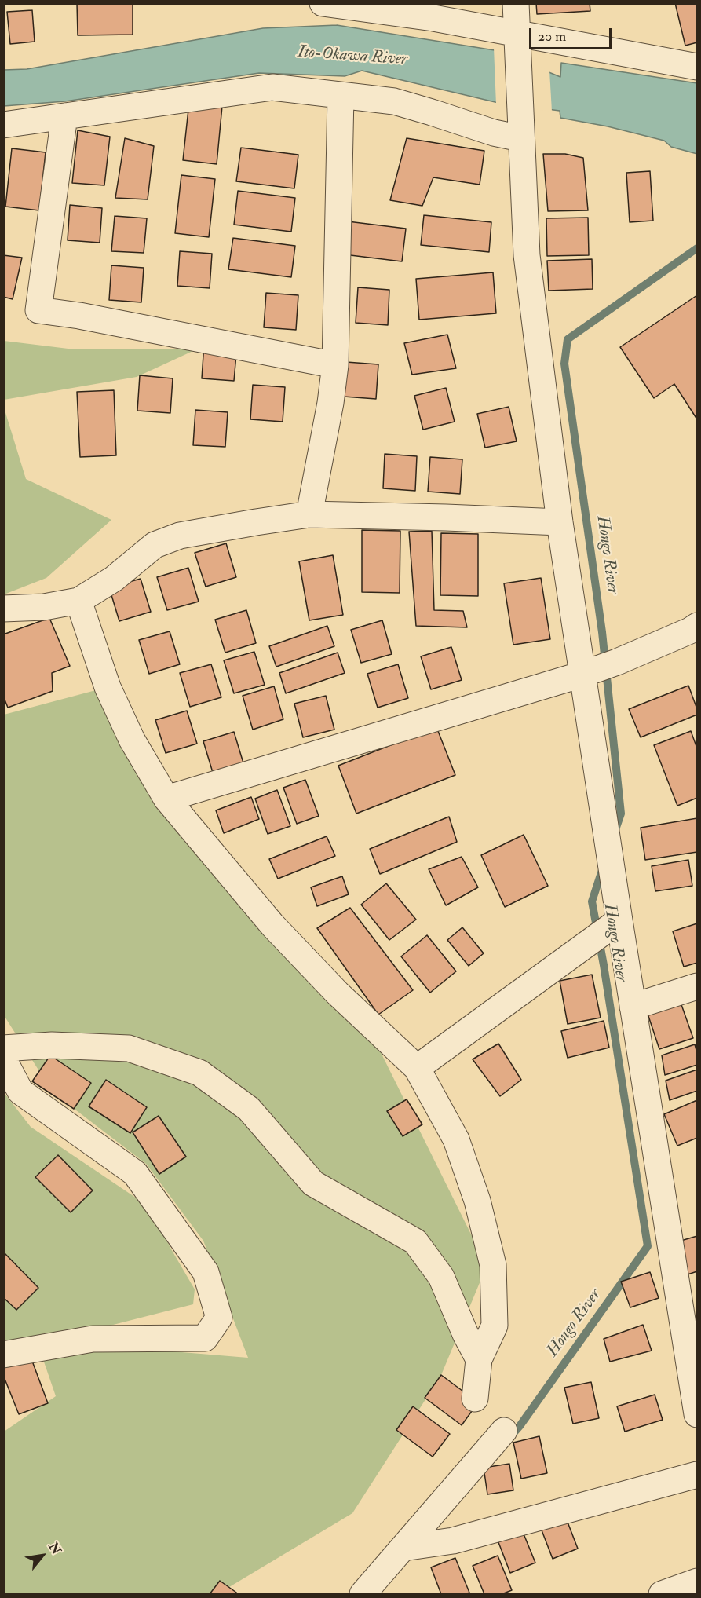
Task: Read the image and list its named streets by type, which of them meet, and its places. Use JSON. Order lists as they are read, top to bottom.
{
  "water": ["Ito-Okawa River", "Hongo River"],
  "scale_bar": "20 m",
  "north": "top right"
}
